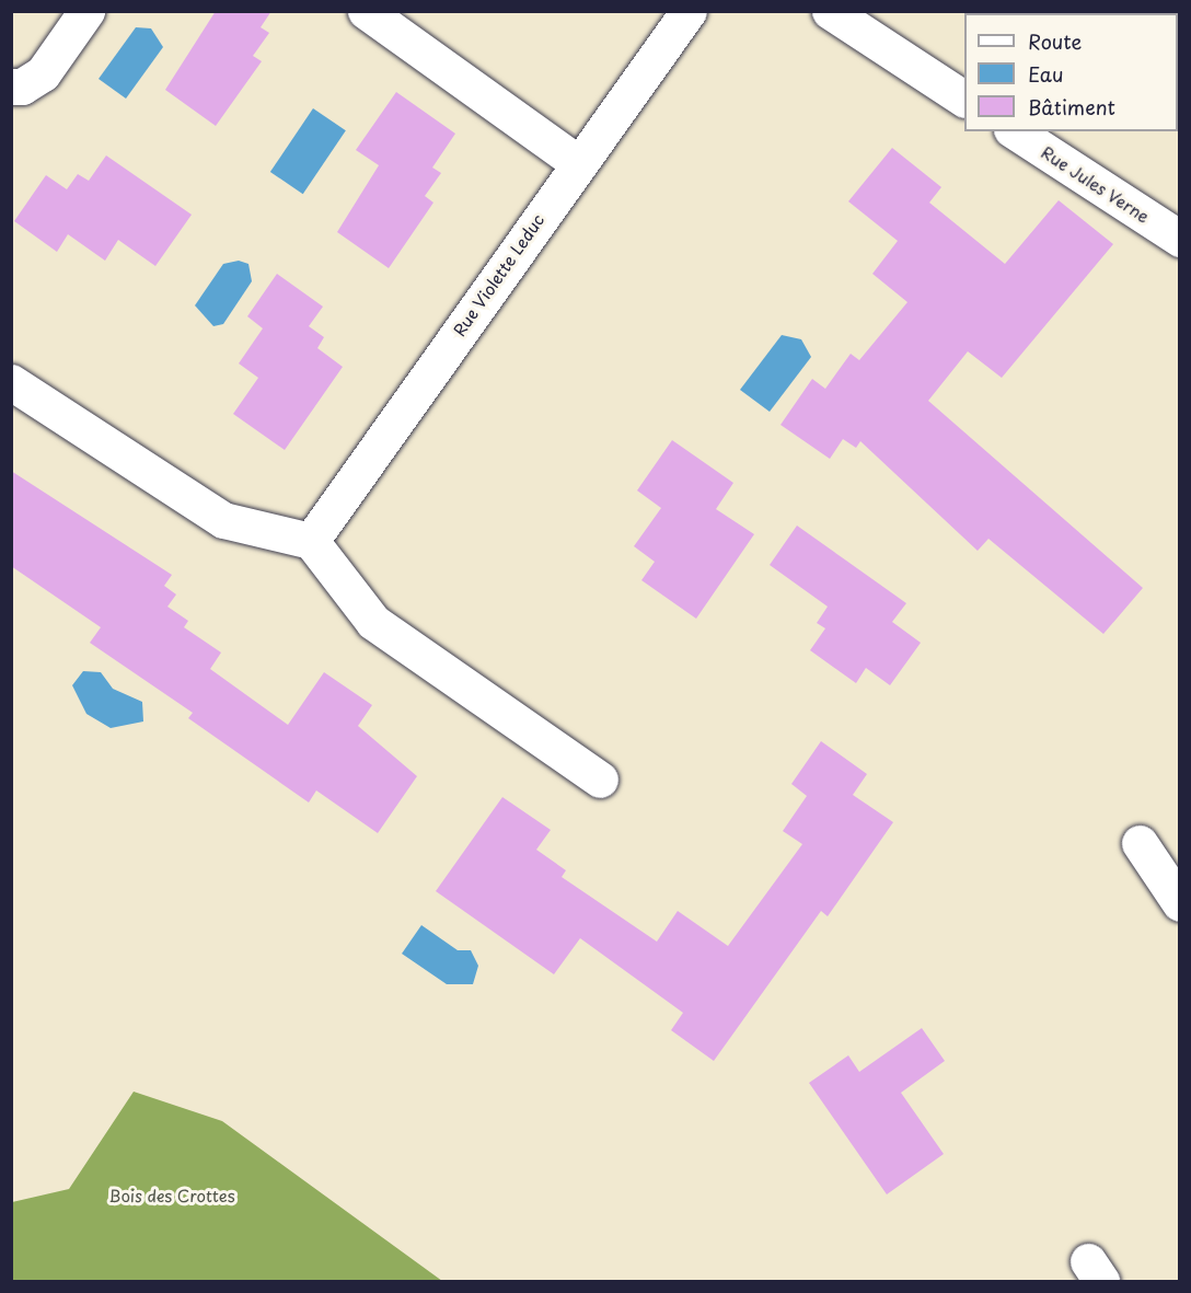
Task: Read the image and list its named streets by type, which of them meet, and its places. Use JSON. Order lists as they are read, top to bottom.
{
  "streets": {
    "street": ["Rue Jules Verne", "Rue Violette Leduc"]
  },
  "parks": ["Bois des Crottes"],
  "legend": ["Route", "Eau", "Bâtiment"]
}
